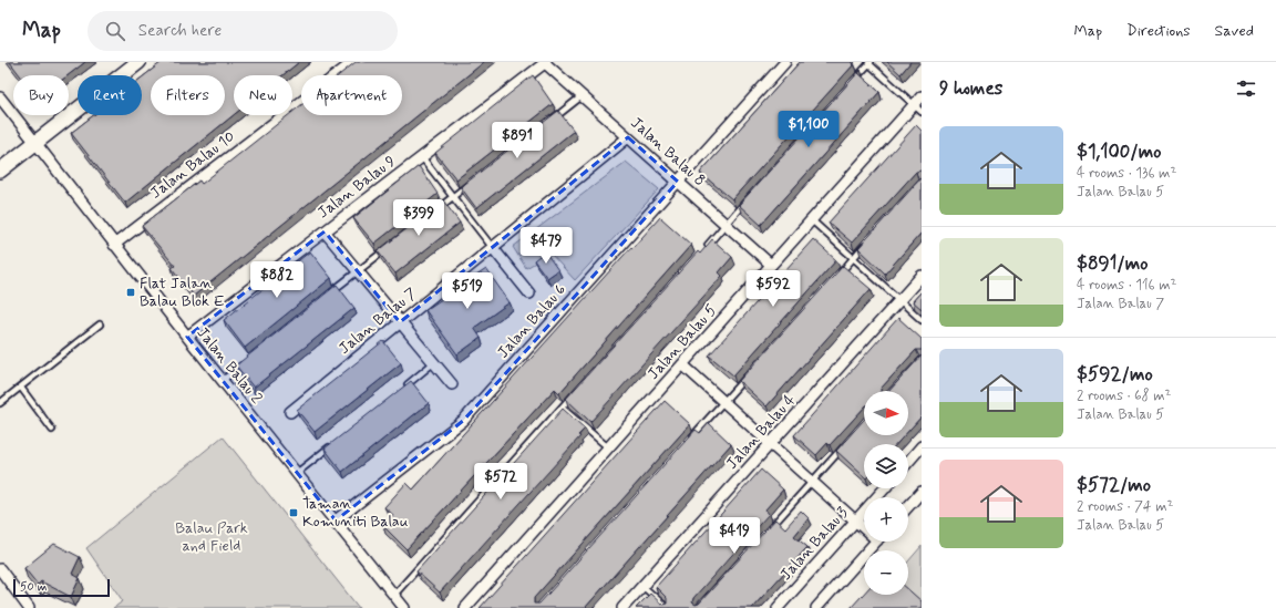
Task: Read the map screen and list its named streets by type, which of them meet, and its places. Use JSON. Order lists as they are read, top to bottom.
{
  "streets": {
    "street": [
      "Jalan Balau 8",
      "Jalan Balau 10",
      "Jalan Balau 9",
      "Jalan Balau 7",
      "Jalan Balau 6",
      "Jalan Balau 5",
      "Jalan Balau 2",
      "Jalan Balau 4",
      "Jalan Balau 3"
    ]
  },
  "crossings": [
    ["Jalan Balau 8", "Jalan Balau 9"],
    ["Jalan Balau 8", "Jalan Balau 7"],
    ["Jalan Balau 8", "Jalan Balau 6"],
    ["Jalan Balau 8", "Jalan Balau 5"],
    ["Jalan Balau 10", "Jalan Balau 2"],
    ["Jalan Balau 9", "Jalan Balau 2"],
    ["Jalan Balau 6", "Jalan Balau 2"]
  ],
  "parks": ["Balau Park and Field"],
  "places": {
    "transit": ["Flat Jalan Balau Blok E", "Taman Komuniti Balau"]
  },
  "scale_bar": "50 m",
  "north": "right",
  "page": {
    "header": "Map",
    "search": "Search here",
    "nav": ["Map", "Directions", "Saved"],
    "heading": "9 homes",
    "chip": [
      "Buy",
      "Rent",
      "Filters",
      "New",
      "Apartment"
    ],
    "price": [
      "$1,100",
      "$891",
      "$399",
      "$479",
      "$882",
      "$592",
      "$519",
      "$572",
      "$419"
    ],
    "list": [
      {
        "name": "$1,100/mo",
        "note": "4 rooms · 136 m² · Jalan Balau 5"
      },
      {
        "name": "$891/mo",
        "note": "4 rooms · 116 m² · Jalan Balau 7"
      },
      {
        "name": "$592/mo",
        "note": "2 rooms · 68 m² · Jalan Balau 5"
      },
      {
        "name": "$572/mo",
        "note": "2 rooms · 74 m² · Jalan Balau 5"
      }
    ],
    "map_buttons": ["+", "−"],
    "scale": "50 m"
  }
}
